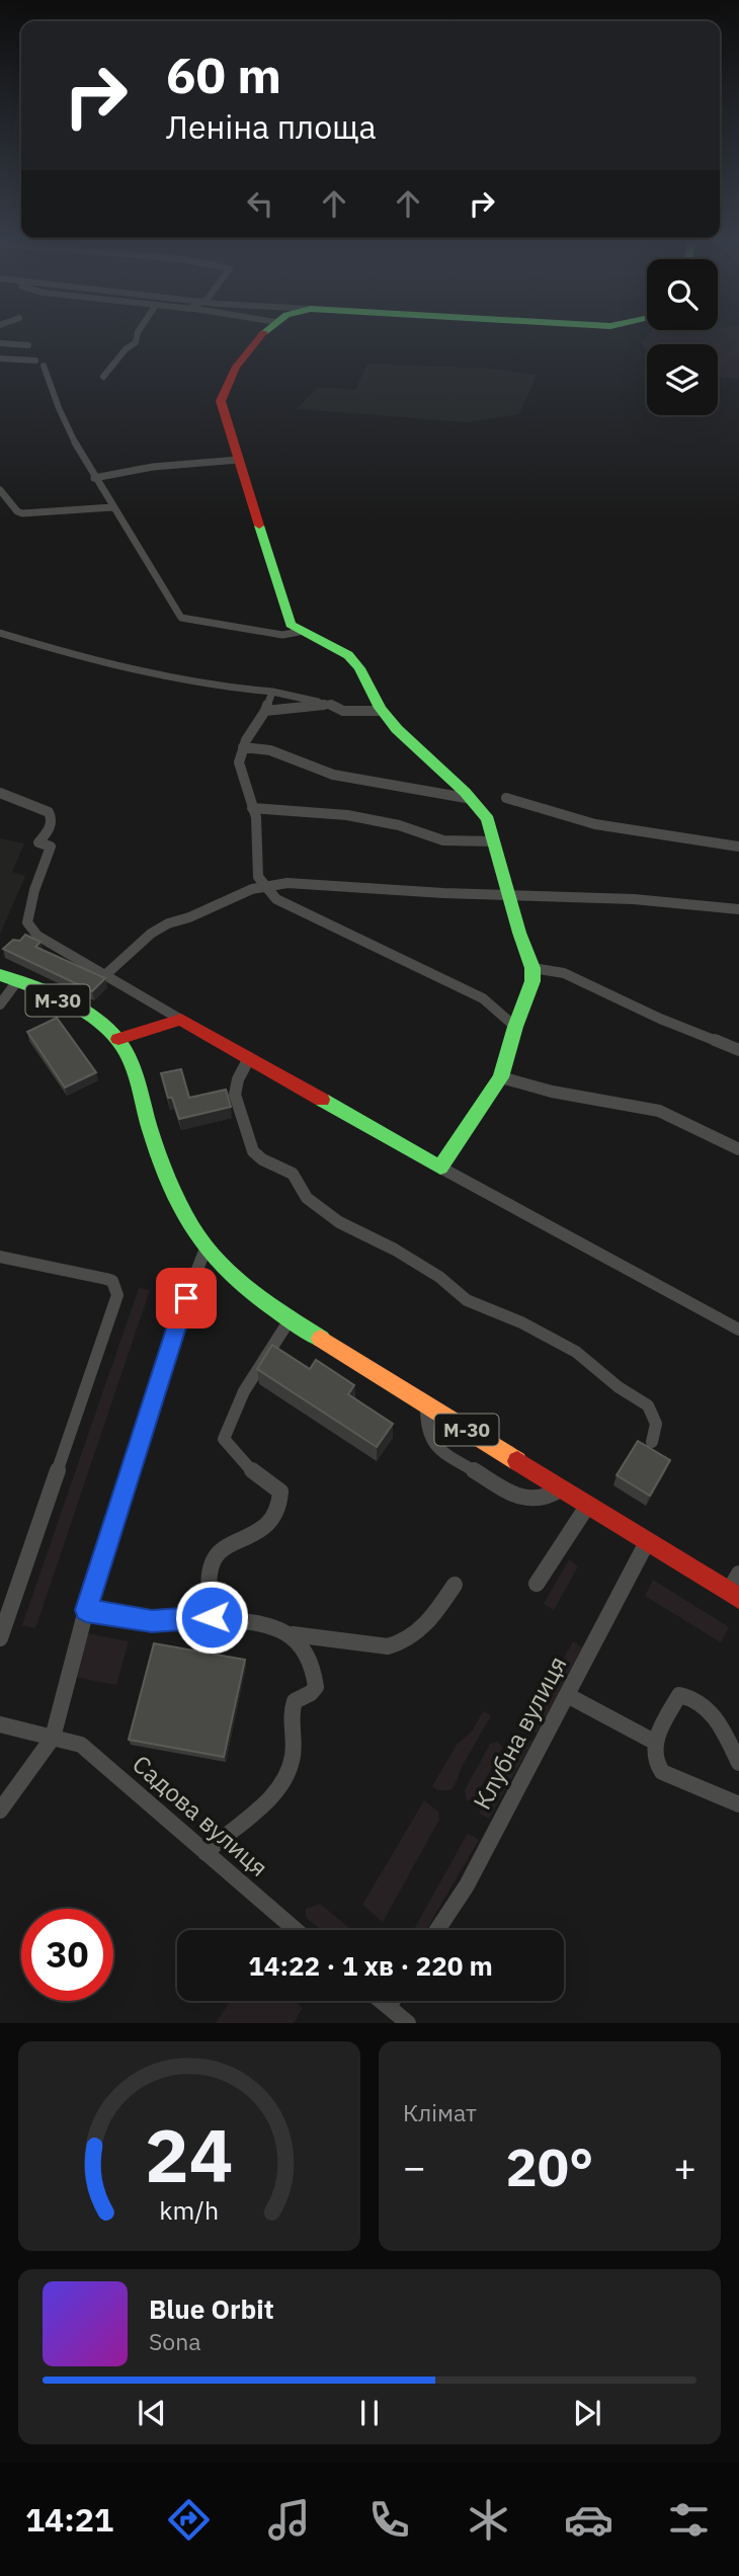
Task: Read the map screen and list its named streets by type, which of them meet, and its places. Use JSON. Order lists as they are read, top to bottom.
{
  "streets": {
    "main road": ["М-30"],
    "street": ["Клубна вулиця", "Садова вулиця"]
  },
  "crossings": [
    ["М-30", "Клубна вулиця"]
  ],
  "page": {
    "turn": ["60 m", "Леніна площа"],
    "limit": "30",
    "trip": "14:22 · 1 хв · 220 m",
    "tile": "Клімат",
    "heat": ["−", "20°", "+"],
    "song": ["Blue Orbit", "Sona"],
    "tabs": "14:21",
    "gauge": ["24", "km/h"]
  }
}
